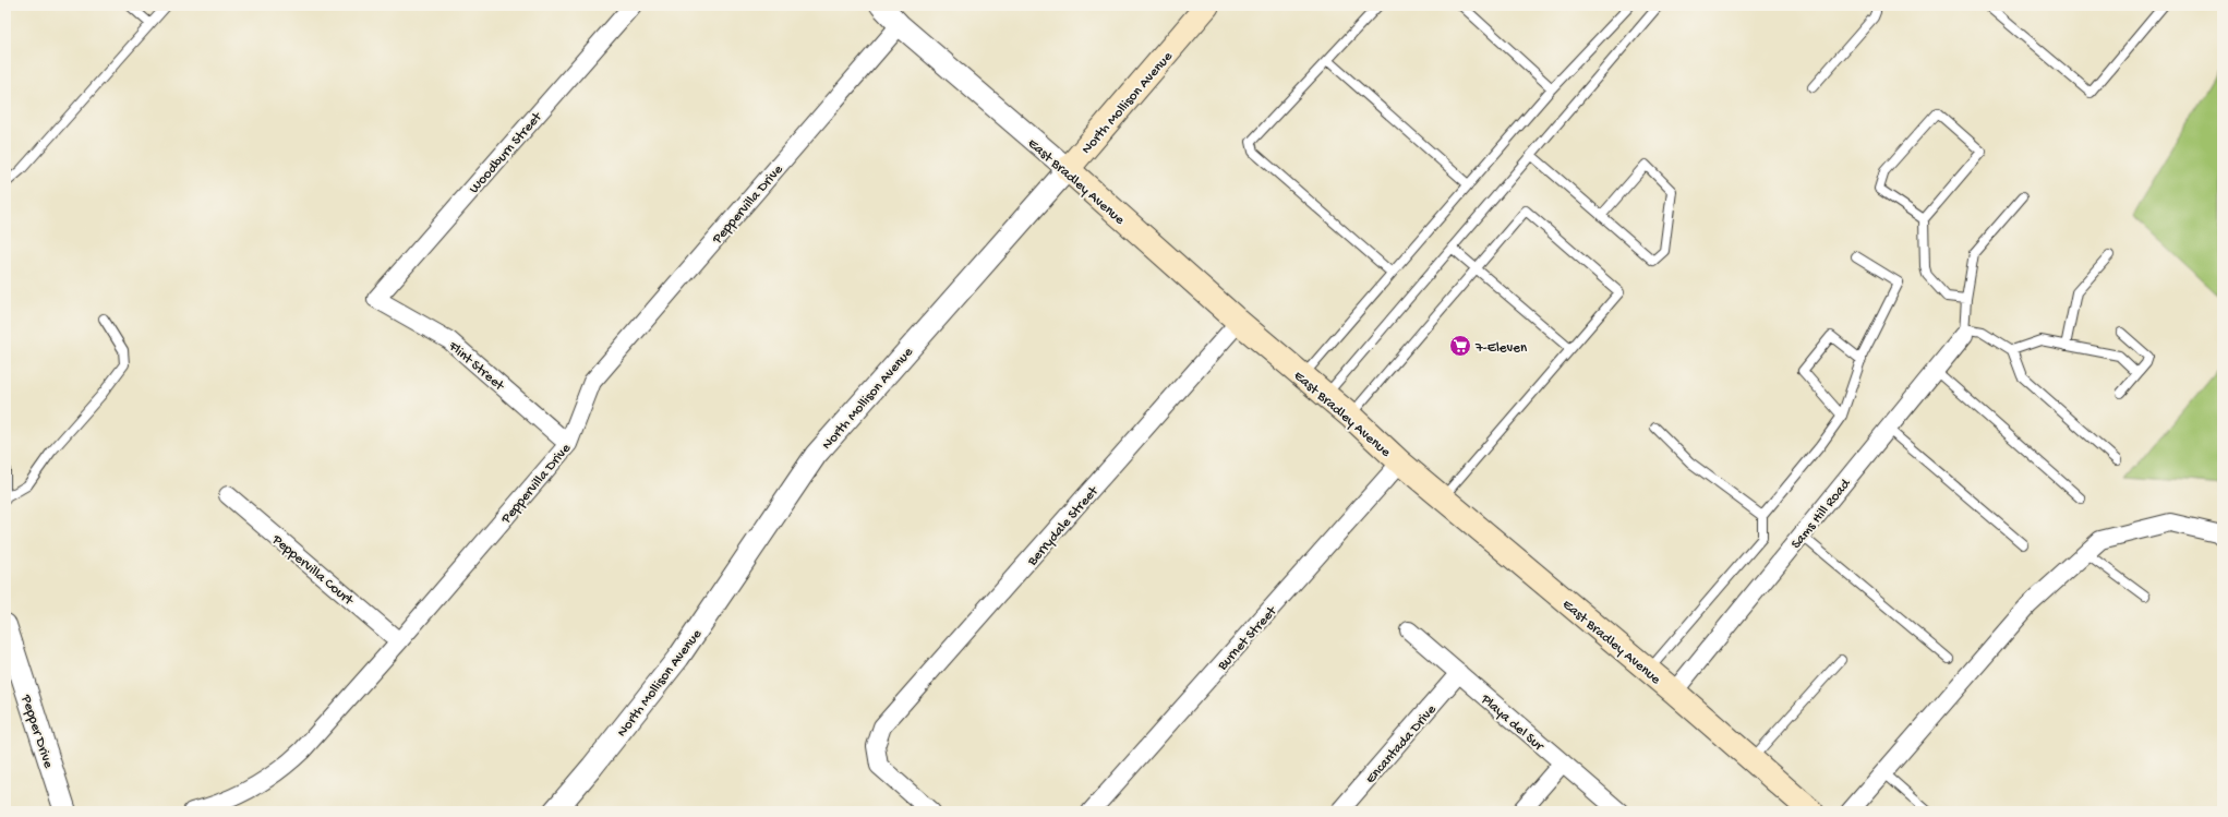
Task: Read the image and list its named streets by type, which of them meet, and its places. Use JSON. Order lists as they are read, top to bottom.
{
  "streets": {
    "main road": ["North Mollison Avenue", "East Bradley Avenue"],
    "street": [
      "Woodburn Street",
      "Peppervilla Drive",
      "Flint Street",
      "Sams Hill Road",
      "Berrydale Street",
      "Peppervilla Court",
      "Burnet Street",
      "Playa del Sur",
      "Pepper Drive",
      "Encantada Drive"
    ]
  },
  "crossings": [
    ["North Mollison Avenue", "East Bradley Avenue"],
    ["Woodburn Street", "Flint Street"],
    ["East Bradley Avenue", "Peppervilla Drive"],
    ["East Bradley Avenue", "Sams Hill Road"],
    ["East Bradley Avenue", "Berrydale Street"],
    ["East Bradley Avenue", "Burnet Street"],
    ["Peppervilla Drive", "Flint Street"],
    ["Peppervilla Drive", "Peppervilla Court"],
    ["Playa del Sur", "Encantada Drive"]
  ],
  "places": {
    "supermarket": ["7-Eleven"]
  }
}
